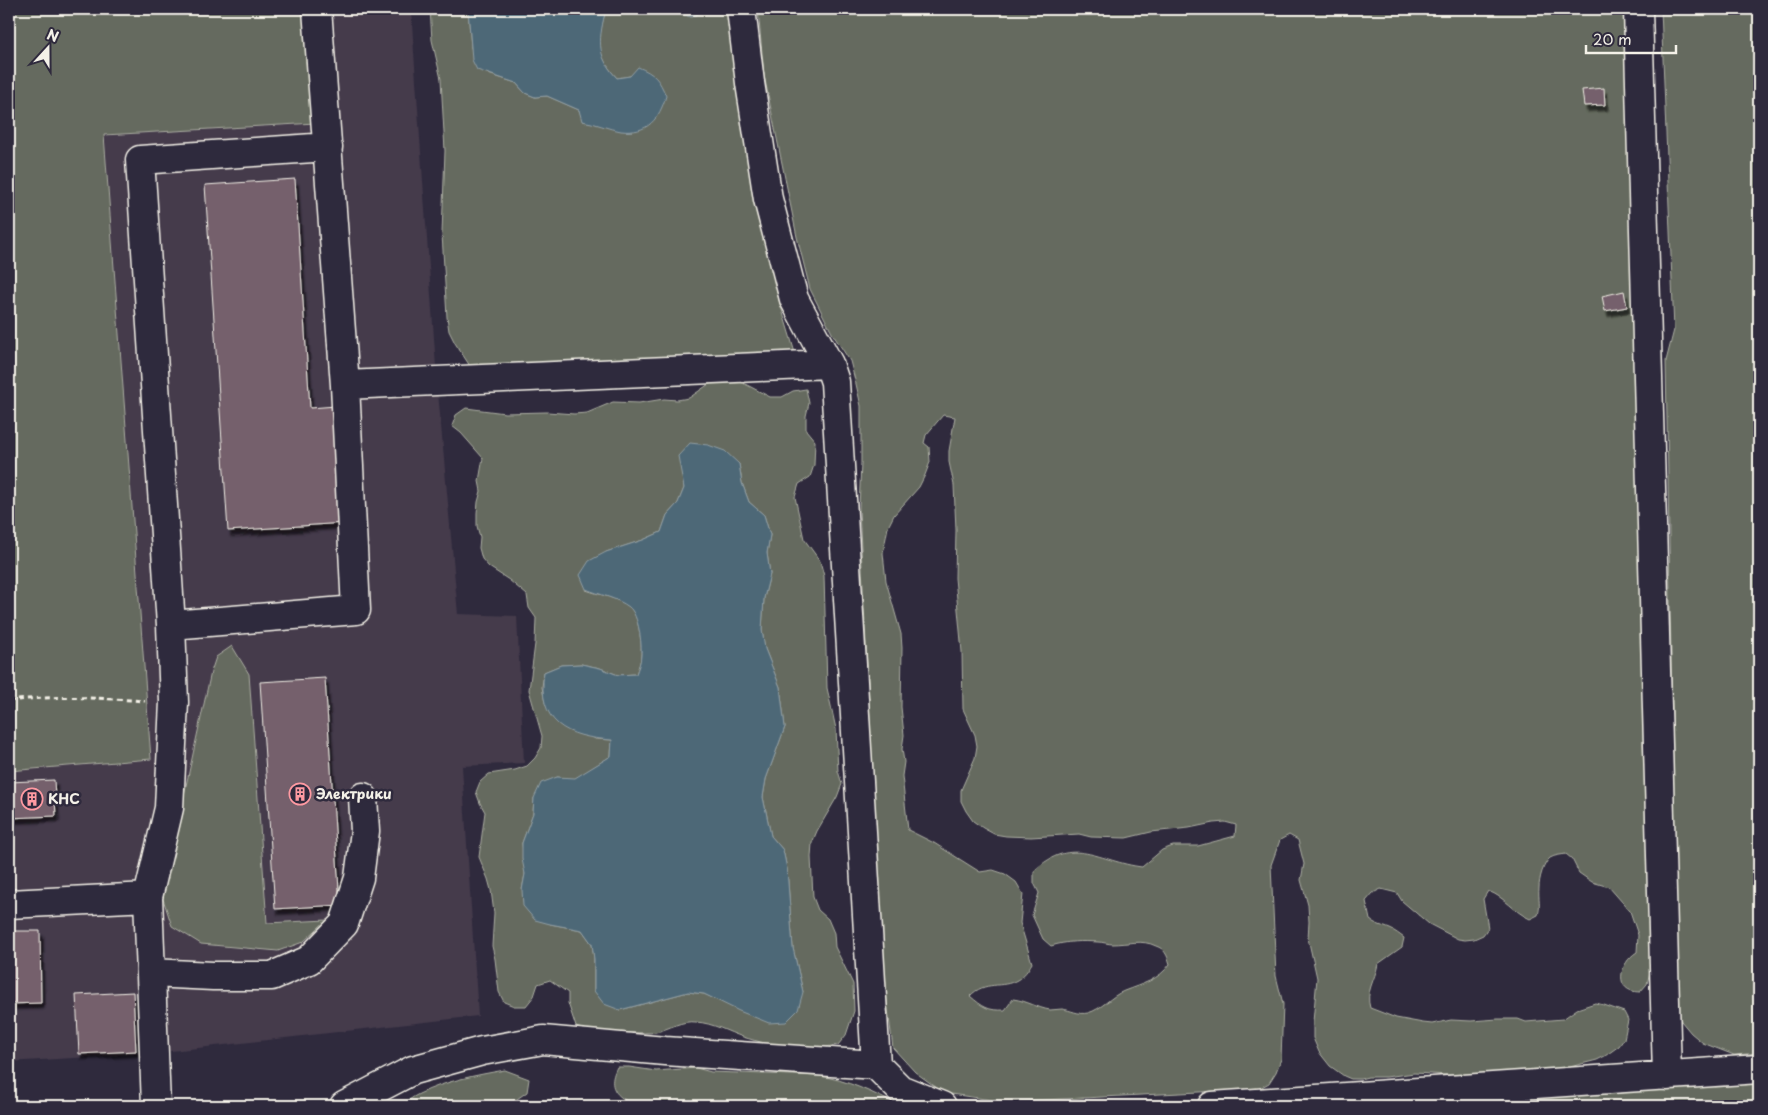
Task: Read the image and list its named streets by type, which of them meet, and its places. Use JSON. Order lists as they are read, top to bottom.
{
  "places": {
    "building": ["Электрики", "КНС"]
  },
  "scale_bar": "20 m",
  "north": "top"
}
